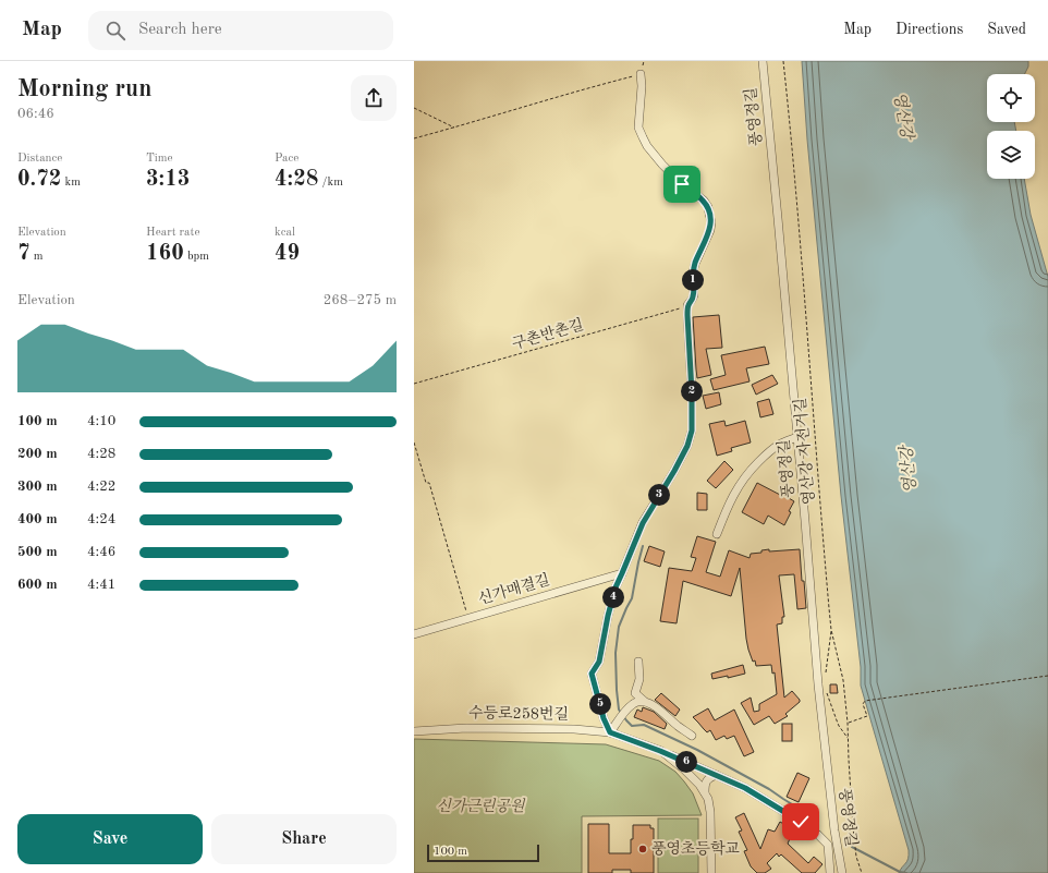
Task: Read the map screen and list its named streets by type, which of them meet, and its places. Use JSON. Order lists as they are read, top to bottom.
{
  "streets": {
    "street": ["풍영정길", "신가매결길", "수등로258번길"],
    "path": ["구촌반촌길", "영산강 자전거길"]
  },
  "crossings": [
    ["풍영정길", "수등로258번길"]
  ],
  "water": ["영산강"],
  "parks": ["신가근린공원"],
  "places": ["풍영초등학교"],
  "scale_bar": "100 m",
  "page": {
    "header": "Map",
    "search": "Search here",
    "nav": ["Map", "Directions", "Saved"],
    "heading": ["Morning run", "06:46"],
    "stats": [
      ["Distance", "0.72 km"],
      ["Time", "3:13"],
      ["Pace", "4:28 /km"],
      ["Elevation", "7 m"],
      ["Heart rate", "160 bpm"],
      ["kcal", "49"]
    ],
    "pins": [
      "1",
      "2",
      "3",
      "4",
      "5",
      "6"
    ],
    "chart": ["Elevation", "268–275 m"],
    "list": [
      {
        "name": "100 m",
        "note": "4:10"
      },
      {
        "name": "200 m",
        "note": "4:28"
      },
      {
        "name": "300 m",
        "note": "4:22"
      },
      {
        "name": "400 m",
        "note": "4:24"
      },
      {
        "name": "500 m",
        "note": "4:46"
      },
      {
        "name": "600 m",
        "note": "4:41"
      }
    ],
    "buttons": ["Save", "Share"],
    "scale": "100 m"
  }
}
